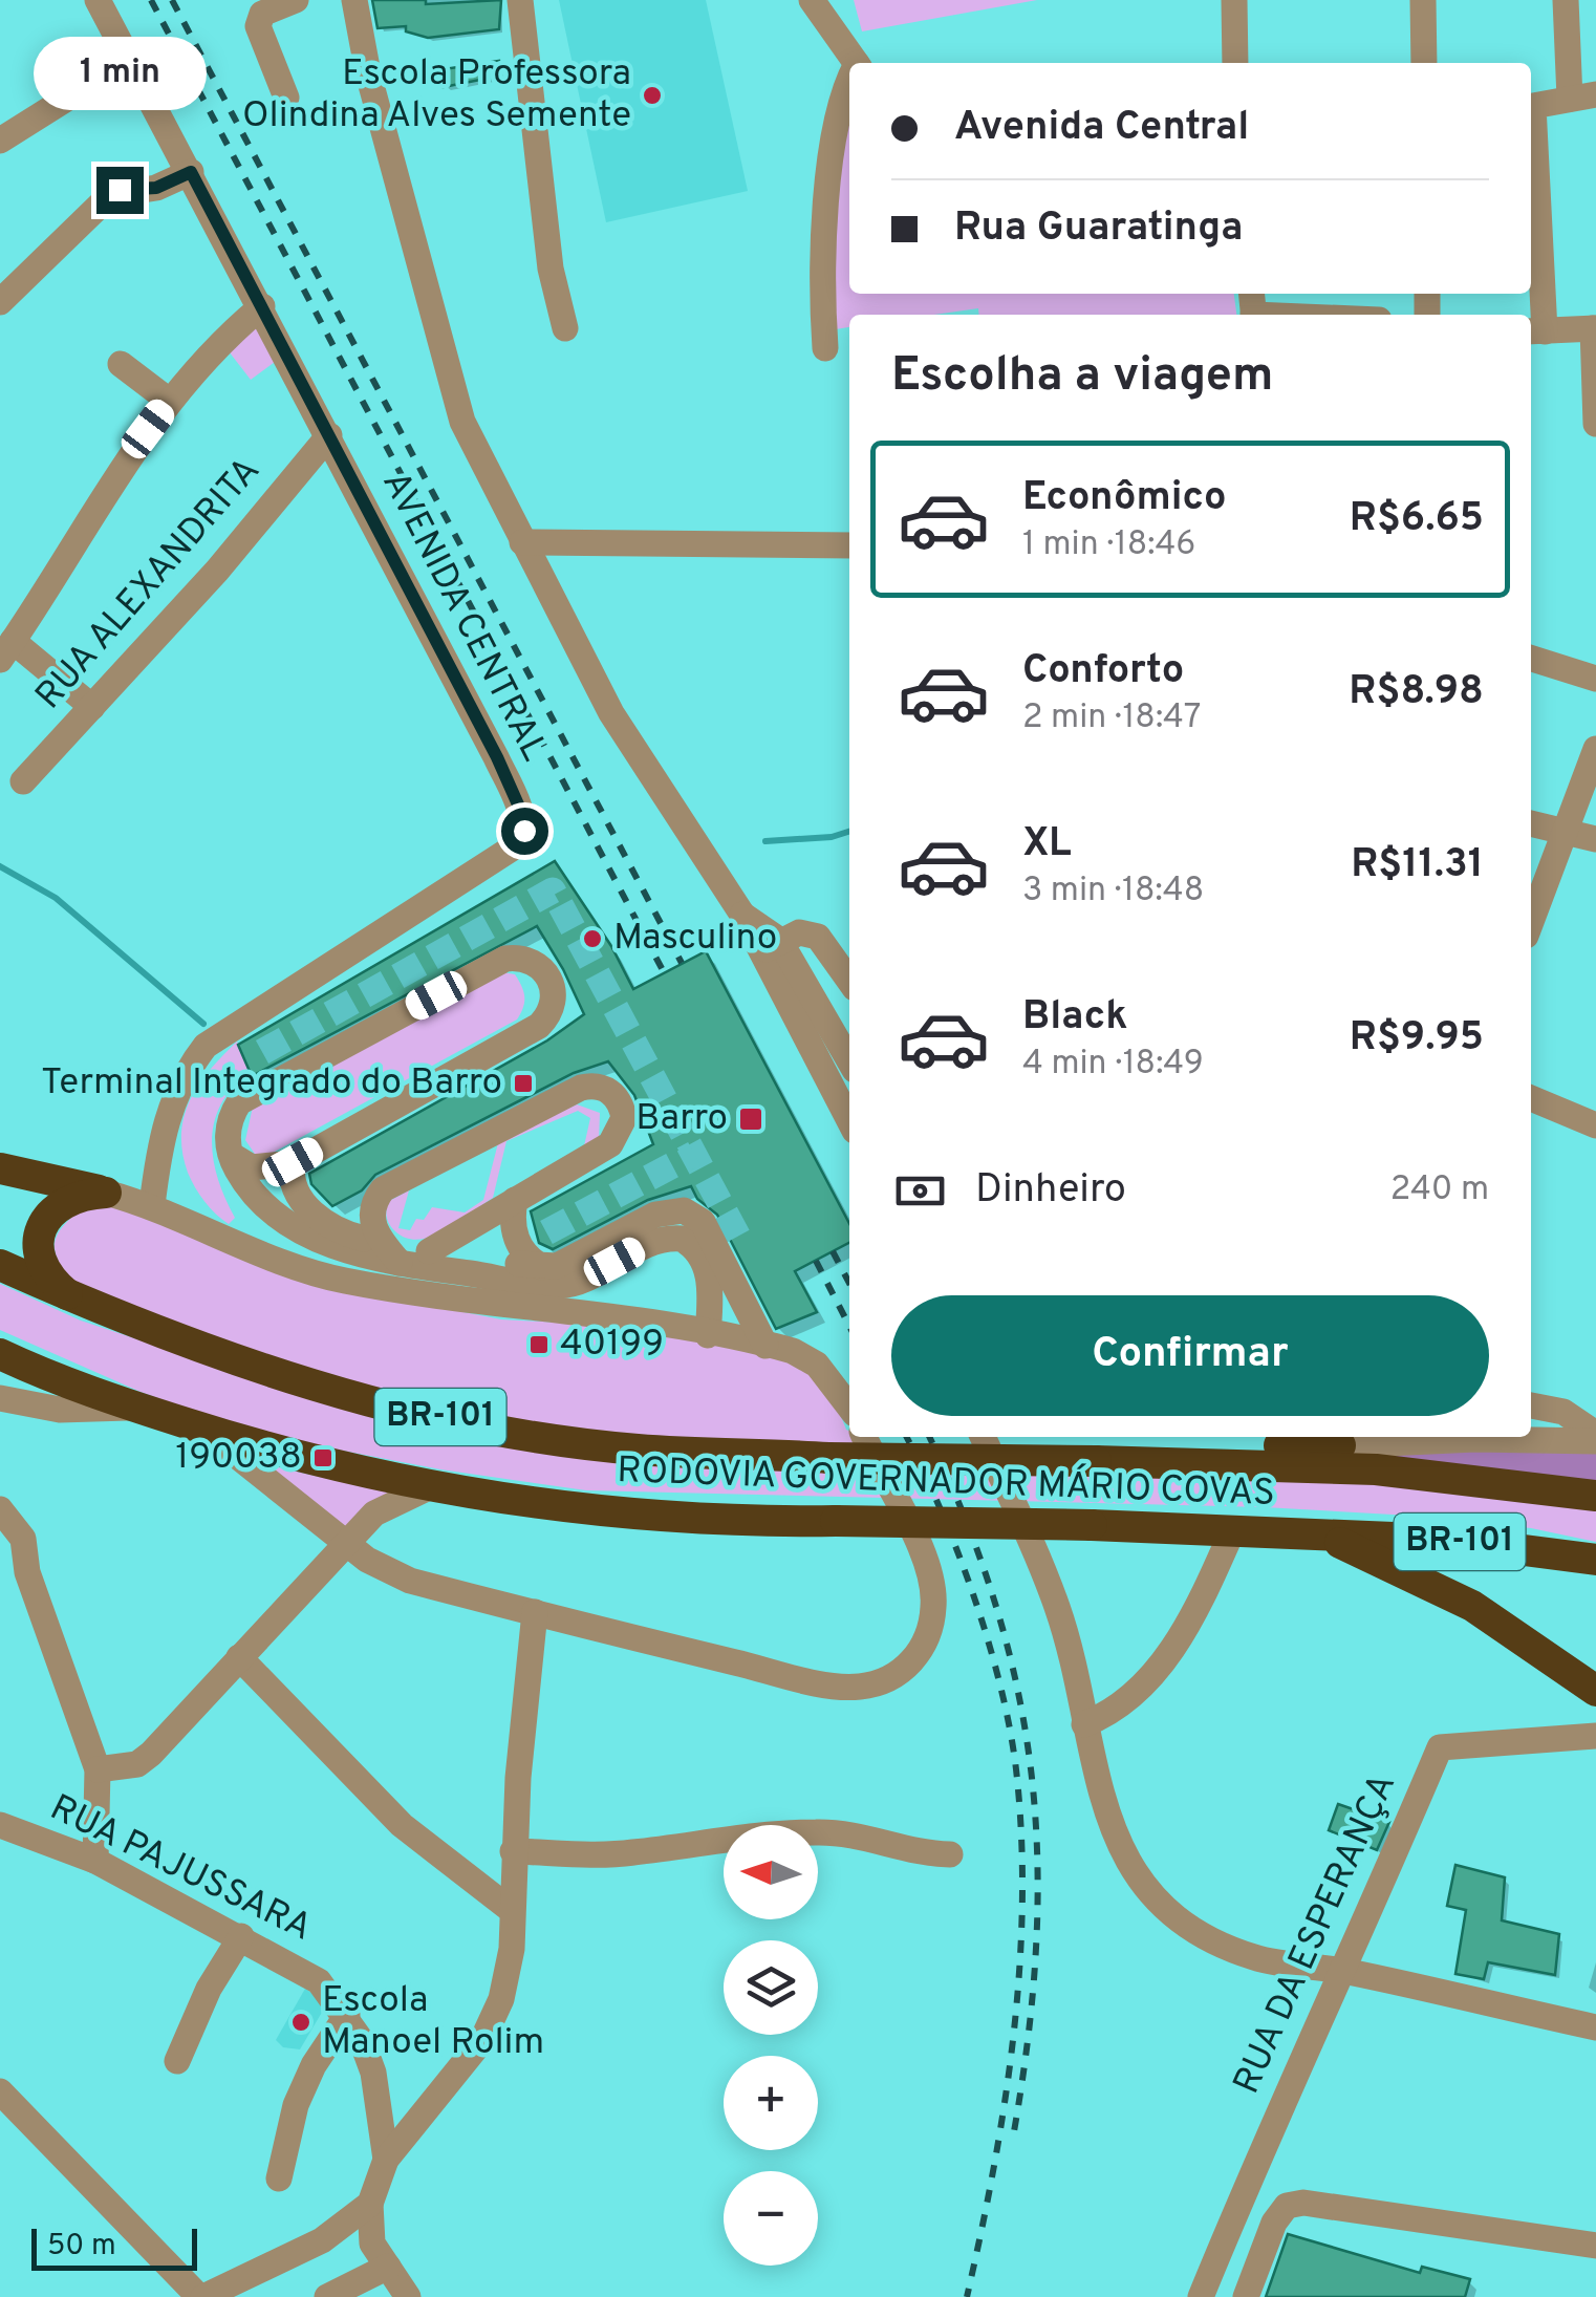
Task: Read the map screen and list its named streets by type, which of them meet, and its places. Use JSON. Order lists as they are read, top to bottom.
{
  "streets": {
    "highway": ["BR-101", "RODOVIA GOVERNADOR MÁRIO COVAS"],
    "street": [
      "RUA ALEXANDRITA",
      "AVENIDA CENTRAL",
      "RUA PAJUSSARA",
      "RUA DA ESPERANÇA"
    ]
  },
  "crossings": [
    ["RUA ALEXANDRITA", "AVENIDA CENTRAL"]
  ],
  "places": {
    "other": ["Escola Professora Olindina Alves Semente", "Masculino", "Escola Manoel Rolim"],
    "transit": [
      "Terminal Integrado do Barro",
      "Barro",
      "40199",
      "190038"
    ]
  },
  "scale_bar": "50 m",
  "north": "left",
  "page": {
    "bubble": "1 min",
    "banner": ["Avenida Central", "Rua Guaratinga"],
    "heading": "Escolha a viagem",
    "list": [
      {
        "name": "Econômico",
        "note": "1 min · 18:46",
        "value": "R$6.65"
      },
      {
        "name": "Conforto",
        "note": "2 min · 18:47",
        "value": "R$8.98"
      },
      {
        "name": "XL",
        "note": "3 min · 18:48",
        "value": "R$11.31"
      },
      {
        "name": "Black",
        "note": "4 min · 18:49",
        "value": "R$9.95"
      }
    ],
    "pay": ["Dinheiro", "240 m"],
    "buttons": "Confirmar",
    "map_buttons": ["+", "−"],
    "scale": "50 m"
  }
}
